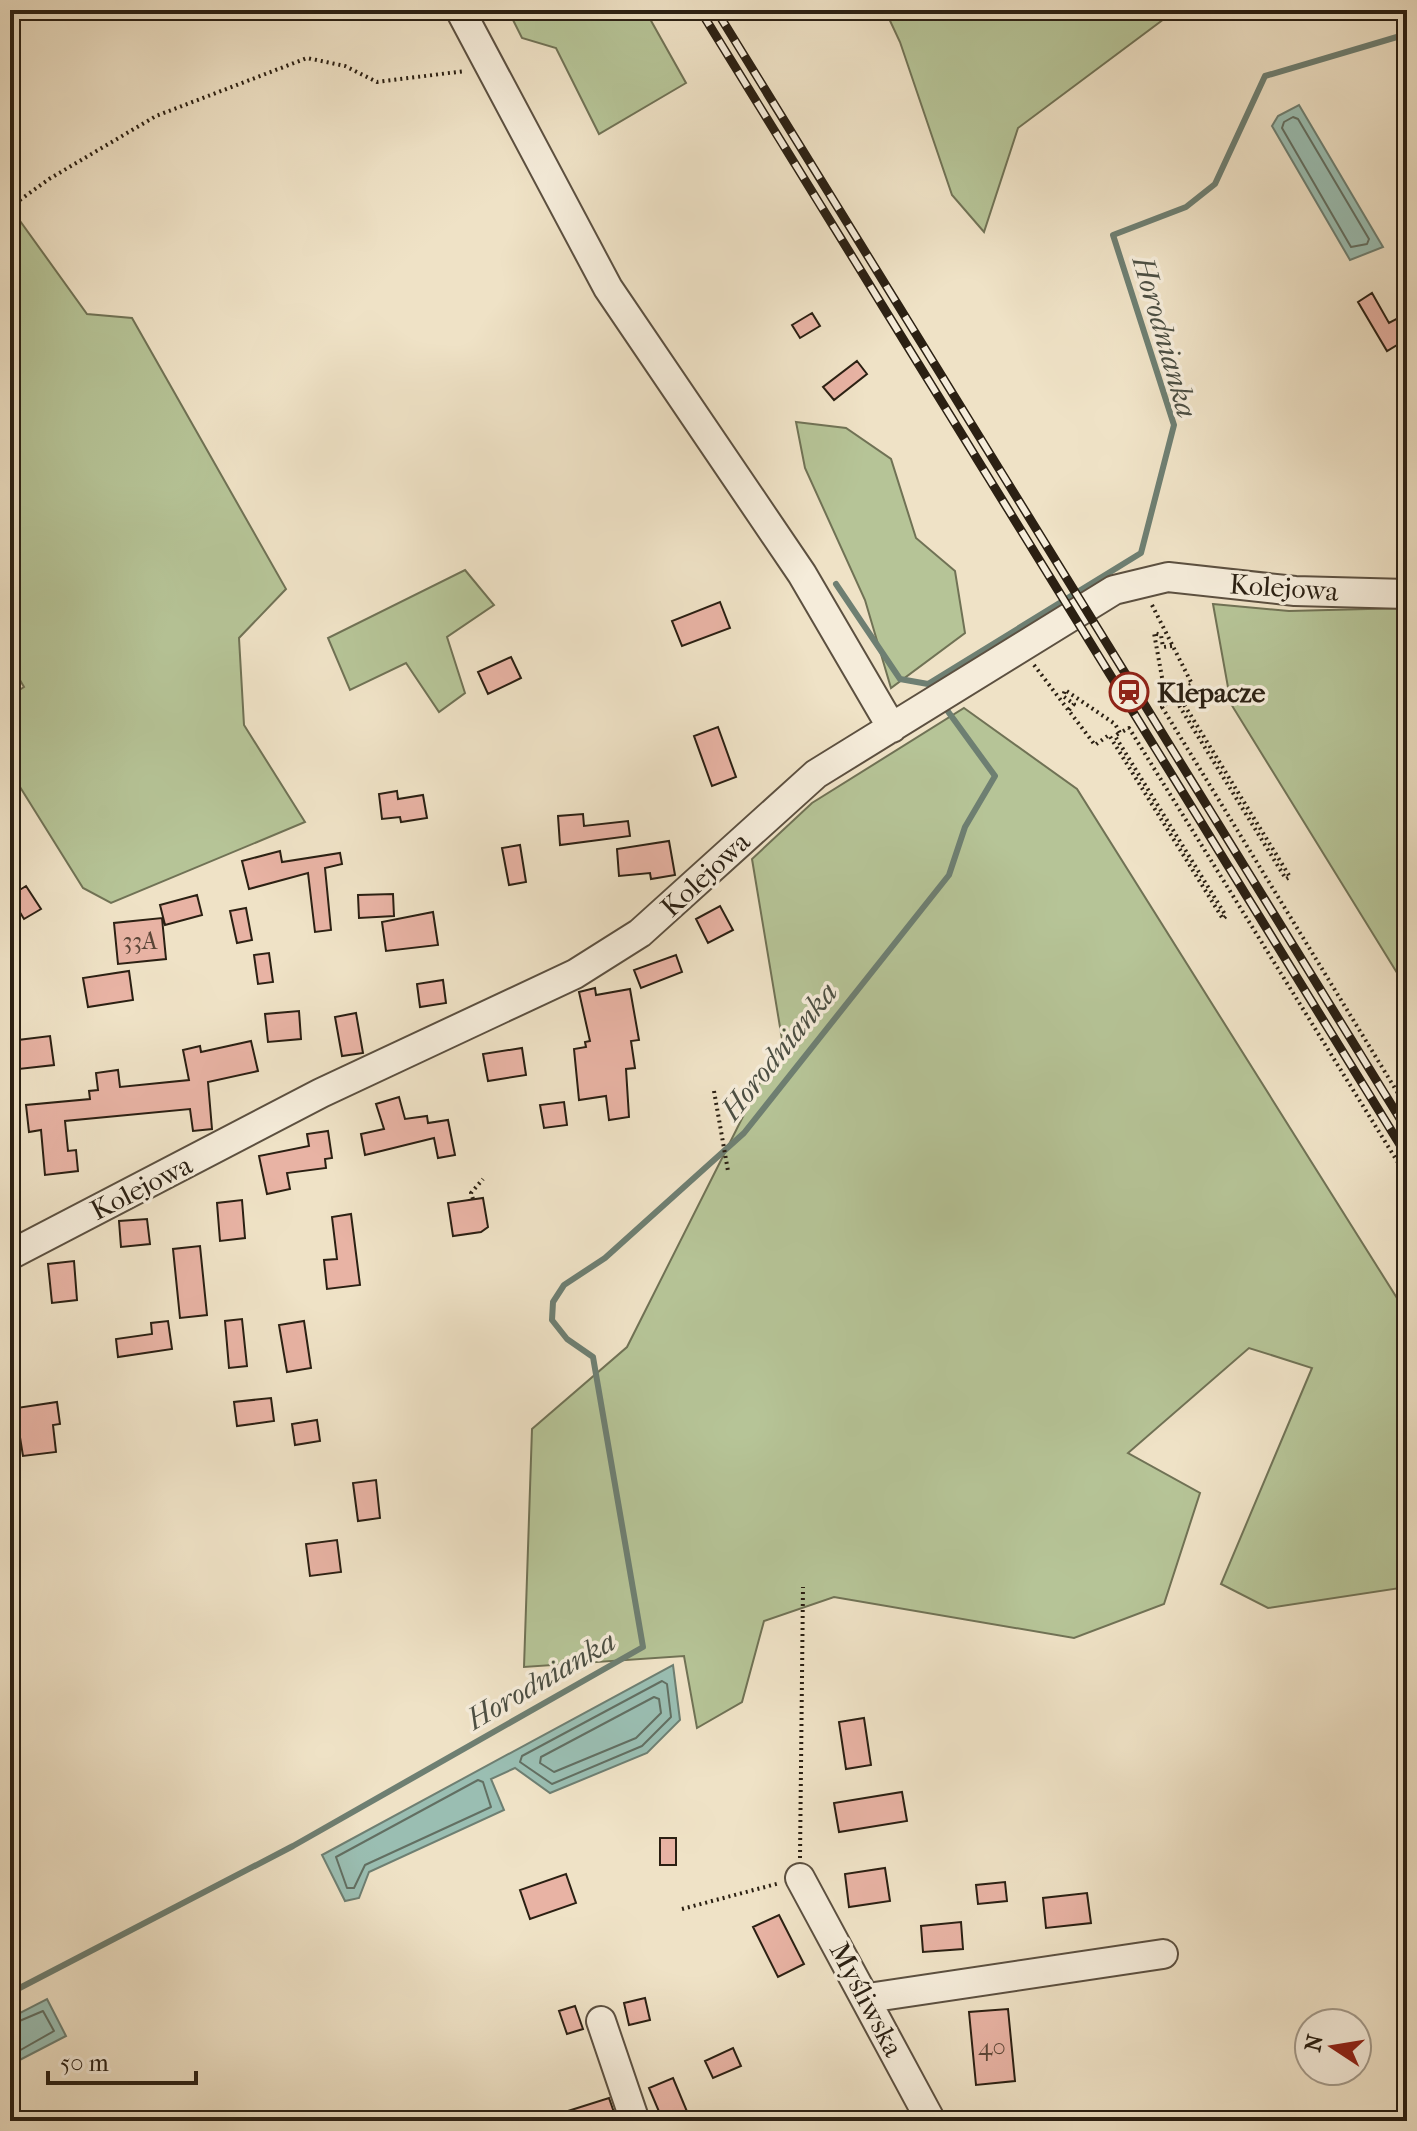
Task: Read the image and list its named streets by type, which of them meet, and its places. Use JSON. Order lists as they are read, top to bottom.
{
  "streets": {
    "street": ["Kolejowa", "Myśliwska"]
  },
  "water": ["Horodnianka"],
  "places": {
    "station": ["Klepacze"]
  },
  "house_numbers": ["33A", "40"],
  "scale_bar": "50 m",
  "north": "left"
}
